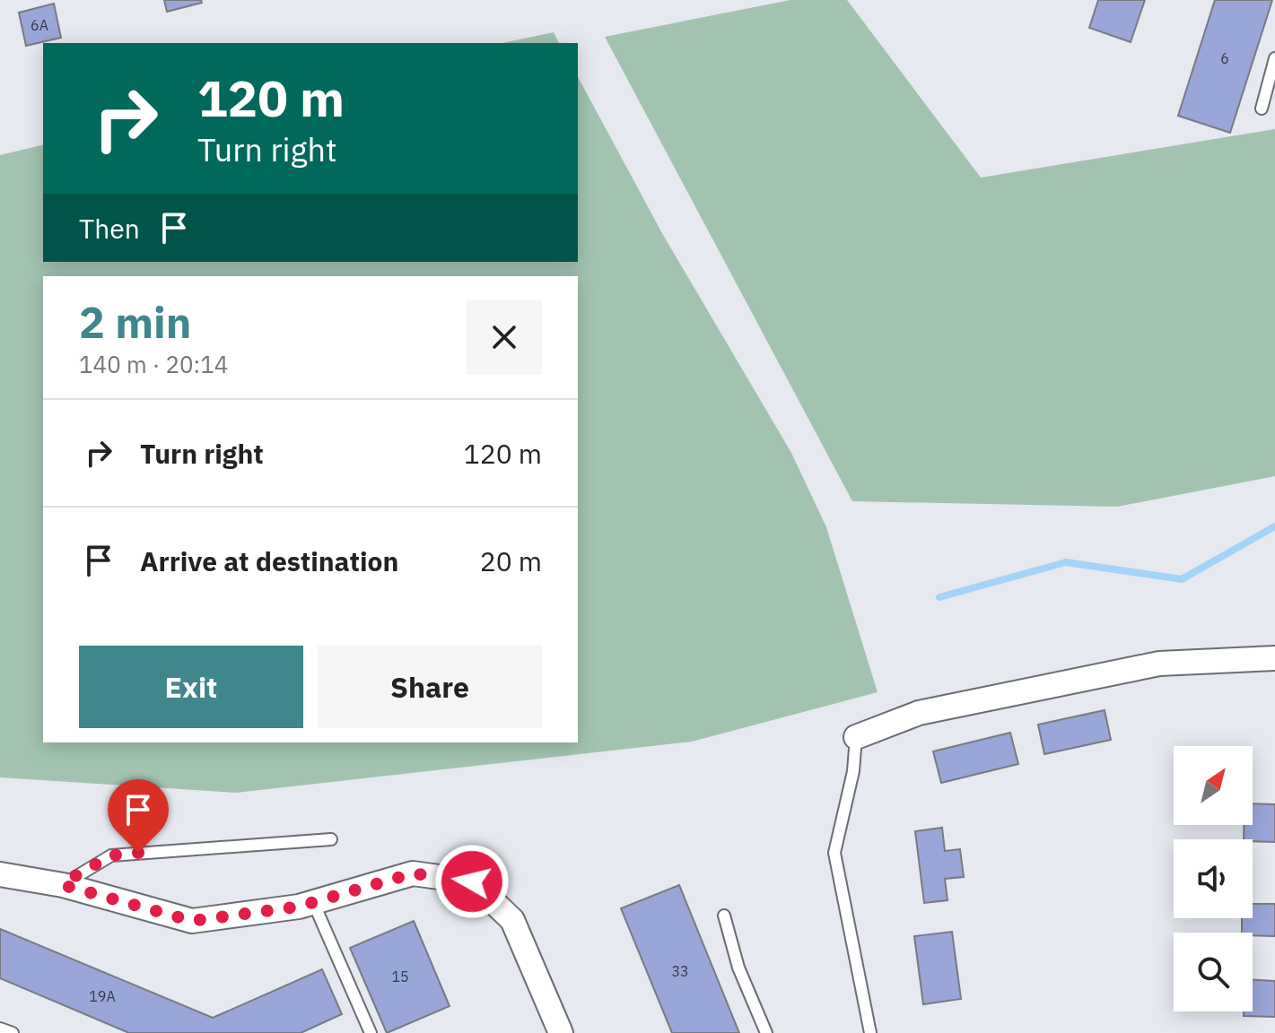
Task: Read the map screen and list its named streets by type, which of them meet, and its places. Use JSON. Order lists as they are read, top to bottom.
{
  "house_numbers": [
    "6А",
    "6",
    "33",
    "15",
    "19А"
  ],
  "north": "top right",
  "page": {
    "turn": ["120 m", "Turn right"],
    "then": "Then",
    "heading": ["2 min", "140 m · 20:14"],
    "list": [
      {
        "name": "Turn right",
        "value": "120 m"
      },
      {
        "name": "Arrive at destination",
        "value": "20 m"
      }
    ],
    "buttons": ["Exit", "Share"]
  }
}
